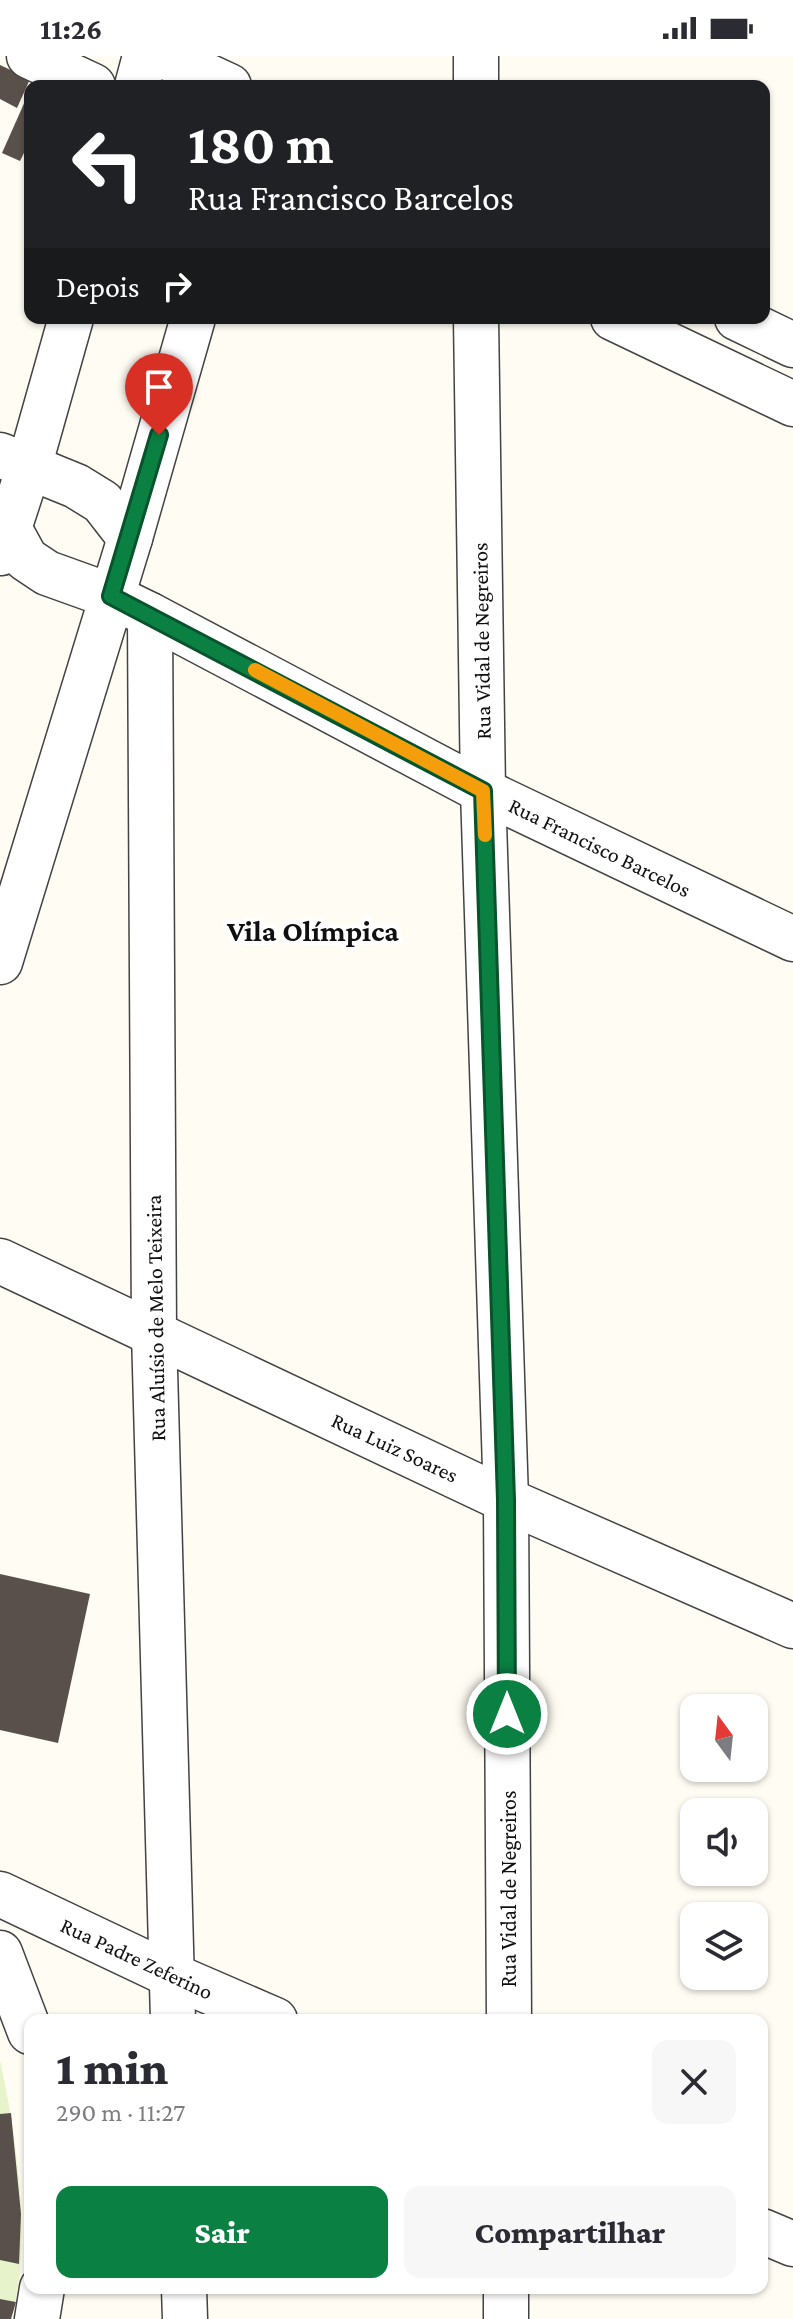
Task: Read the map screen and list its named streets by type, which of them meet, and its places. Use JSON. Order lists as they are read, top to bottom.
{
  "streets": {
    "street": [
      "Rua Vidal de Negreiros",
      "Rua Francisco Barcelos",
      "Rua Aluísio de Melo Teixeira",
      "Rua Luiz Soares",
      "Rua Padre Zeferino"
    ]
  },
  "crossings": [
    ["Rua Vidal de Negreiros", "Rua Francisco Barcelos"],
    ["Rua Vidal de Negreiros", "Rua Luiz Soares"],
    ["Rua Francisco Barcelos", "Rua Aluísio de Melo Teixeira"],
    ["Rua Aluísio de Melo Teixeira", "Rua Luiz Soares"],
    ["Rua Aluísio de Melo Teixeira", "Rua Padre Zeferino"]
  ],
  "districts": ["Vila Olímpica"],
  "north": "top",
  "page": {
    "status": "11:26",
    "turn": ["180 m", "Rua Francisco Barcelos"],
    "then": "Depois",
    "heading": ["1 min", "290 m · 11:27"],
    "buttons": ["Sair", "Compartilhar"]
  }
}
